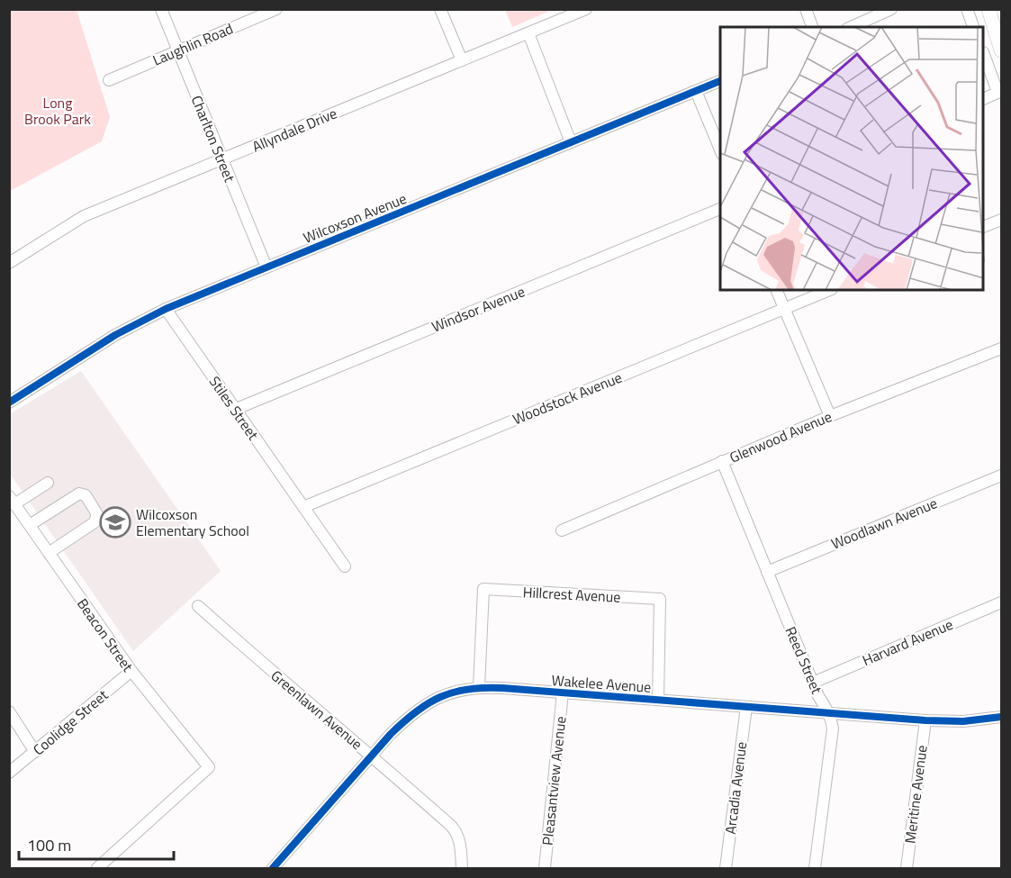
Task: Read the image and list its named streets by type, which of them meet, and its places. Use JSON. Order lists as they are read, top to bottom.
{
  "streets": {
    "street": [
      "Laughlin Road",
      "Allyndale Drive",
      "Charlton Street",
      "Wilcoxson Avenue",
      "Windsor Avenue",
      "Woodstock Avenue",
      "Stiles Street",
      "Glenwood Avenue",
      "Woodlawn Avenue",
      "Hillcrest Avenue",
      "Beacon Street",
      "Harvard Avenue",
      "Reed Street",
      "Wakelee Avenue",
      "Greenlawn Avenue",
      "Coolidge Street",
      "Pleasantview Avenue",
      "Arcadia Avenue",
      "Meritine Avenue"
    ]
  },
  "crossings": [
    ["Laughlin Road", "Charlton Street"],
    ["Allyndale Drive", "Charlton Street"],
    ["Charlton Street", "Wilcoxson Avenue"],
    ["Wilcoxson Avenue", "Stiles Street"],
    ["Windsor Avenue", "Stiles Street"],
    ["Woodstock Avenue", "Stiles Street"],
    ["Glenwood Avenue", "Reed Street"],
    ["Woodlawn Avenue", "Reed Street"],
    ["Hillcrest Avenue", "Wakelee Avenue"],
    ["Beacon Street", "Coolidge Street"],
    ["Harvard Avenue", "Reed Street"],
    ["Reed Street", "Wakelee Avenue"],
    ["Wakelee Avenue", "Greenlawn Avenue"],
    ["Wakelee Avenue", "Pleasantview Avenue"],
    ["Wakelee Avenue", "Arcadia Avenue"],
    ["Wakelee Avenue", "Meritine Avenue"]
  ],
  "parks": ["Long Brook Park"],
  "places": {
    "school or university": ["Wilcoxson Elementary School"]
  },
  "scale_bar": "100 m"
}
